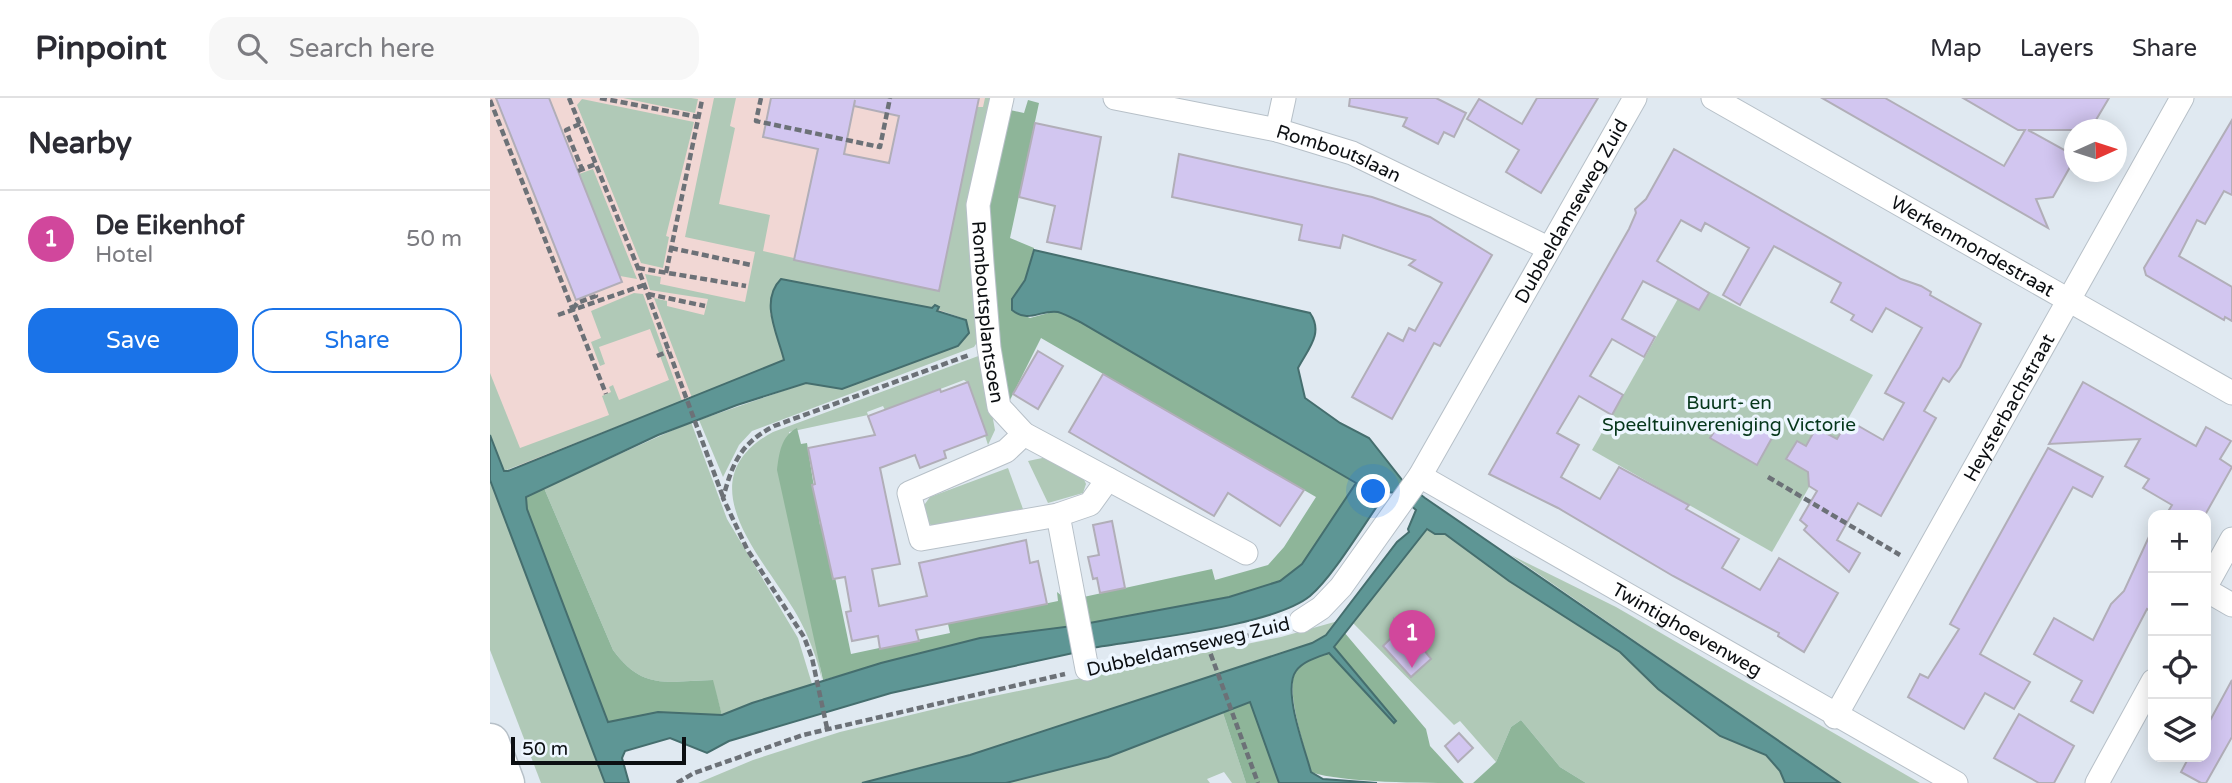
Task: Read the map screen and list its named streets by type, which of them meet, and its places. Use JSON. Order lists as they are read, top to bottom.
{
  "streets": {
    "street": [
      "Romboutslaan",
      "Dubbeldamseweg Zuid",
      "Werkenmondestraat",
      "Romboutsplantsoen",
      "Heysterbachstraat",
      "Twintighoevenweg"
    ]
  },
  "crossings": [
    ["Romboutslaan", "Dubbeldamseweg Zuid"],
    ["Dubbeldamseweg Zuid", "Twintighoevenweg"],
    ["Werkenmondestraat", "Heysterbachstraat"],
    ["Heysterbachstraat", "Twintighoevenweg"]
  ],
  "parks": ["Buurt- en Speeltuinvereniging Victorie"],
  "scale_bar": "50 m",
  "north": "right",
  "page": {
    "header": "Pinpoint",
    "search": "Search here",
    "nav": ["Map", "Layers", "Share"],
    "heading": "Nearby",
    "list": [
      {
        "mark": "1",
        "name": "De Eikenhof",
        "note": "Hotel",
        "value": "50 m"
      }
    ],
    "buttons": ["Save", "Share"],
    "map_buttons": ["+", "−"],
    "pins": "1",
    "scale": "50 m"
  }
}
